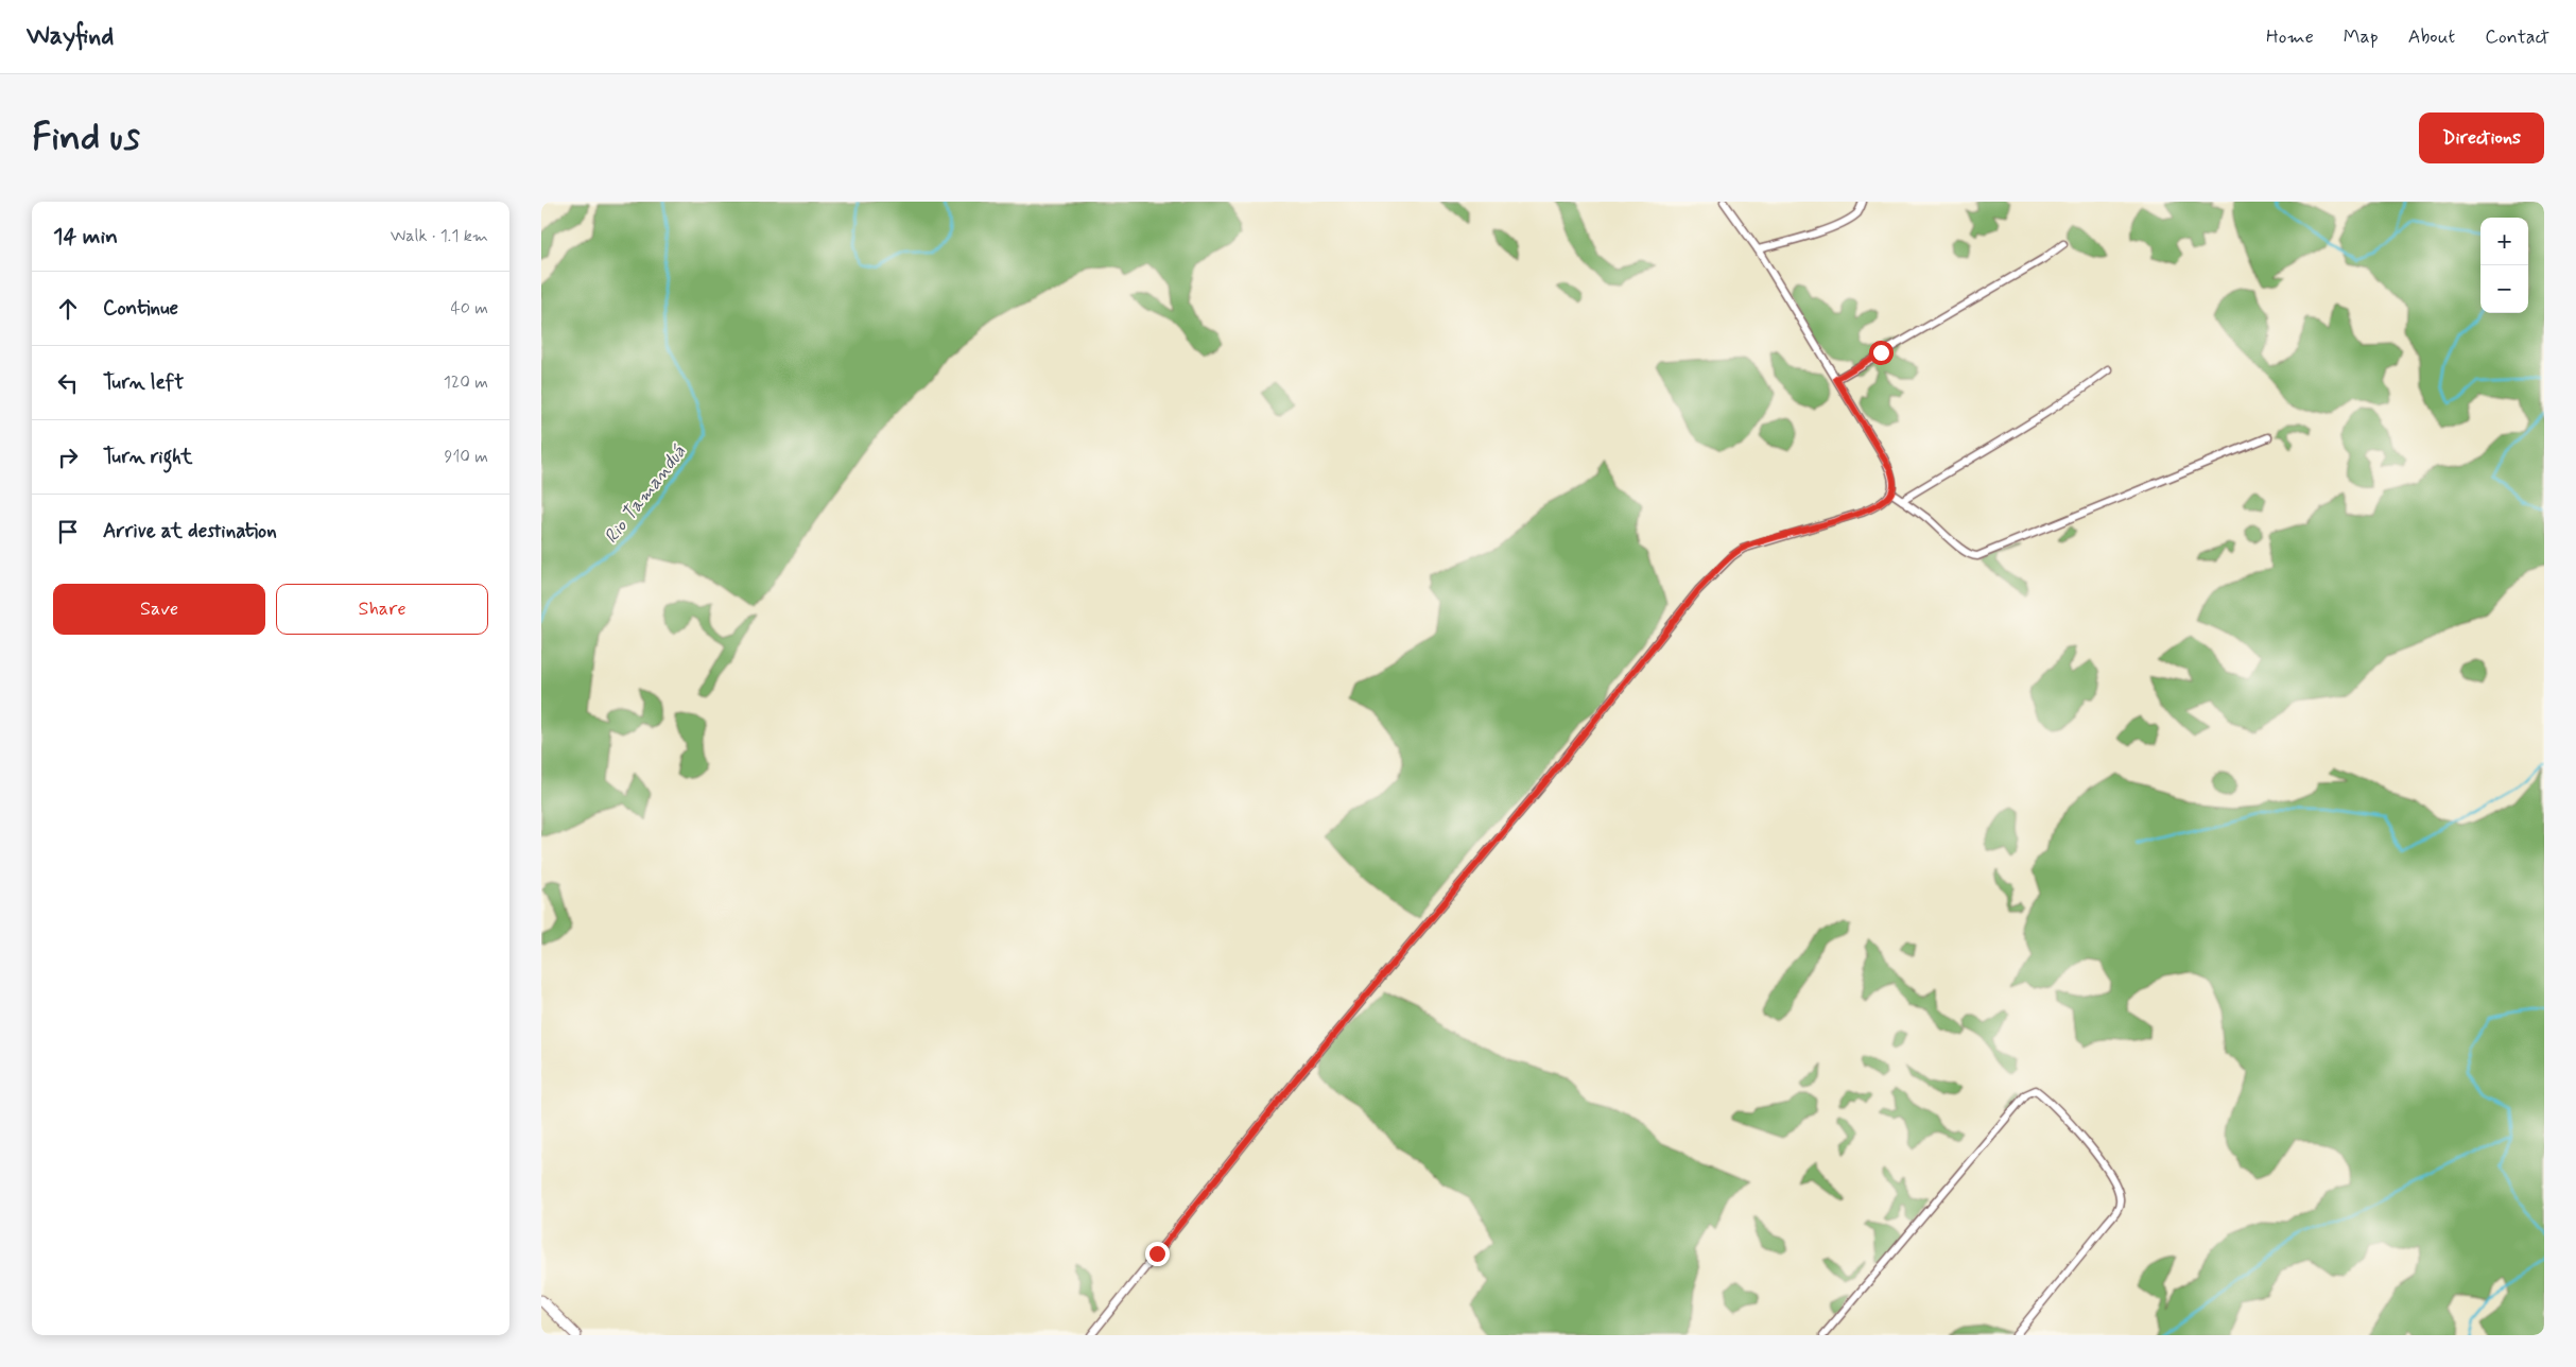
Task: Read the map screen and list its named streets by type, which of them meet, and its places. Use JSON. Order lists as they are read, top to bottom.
{
  "water": ["Rio Tamanduá"],
  "page": {
    "header": "Wayfind",
    "nav": [
      "Home",
      "Map",
      "About",
      "Contact"
    ],
    "buttons": [
      "Directions",
      ["Save", "Share"]
    ],
    "title": "Find us",
    "heading": ["14 min", "Walk · 1.1 km"],
    "map_buttons": ["+", "−"],
    "list": [
      ["Continue", "40 m"],
      ["Turn left", "120 m"],
      ["Turn right", "910 m"],
      "Arrive at destination"
    ]
  }
}
